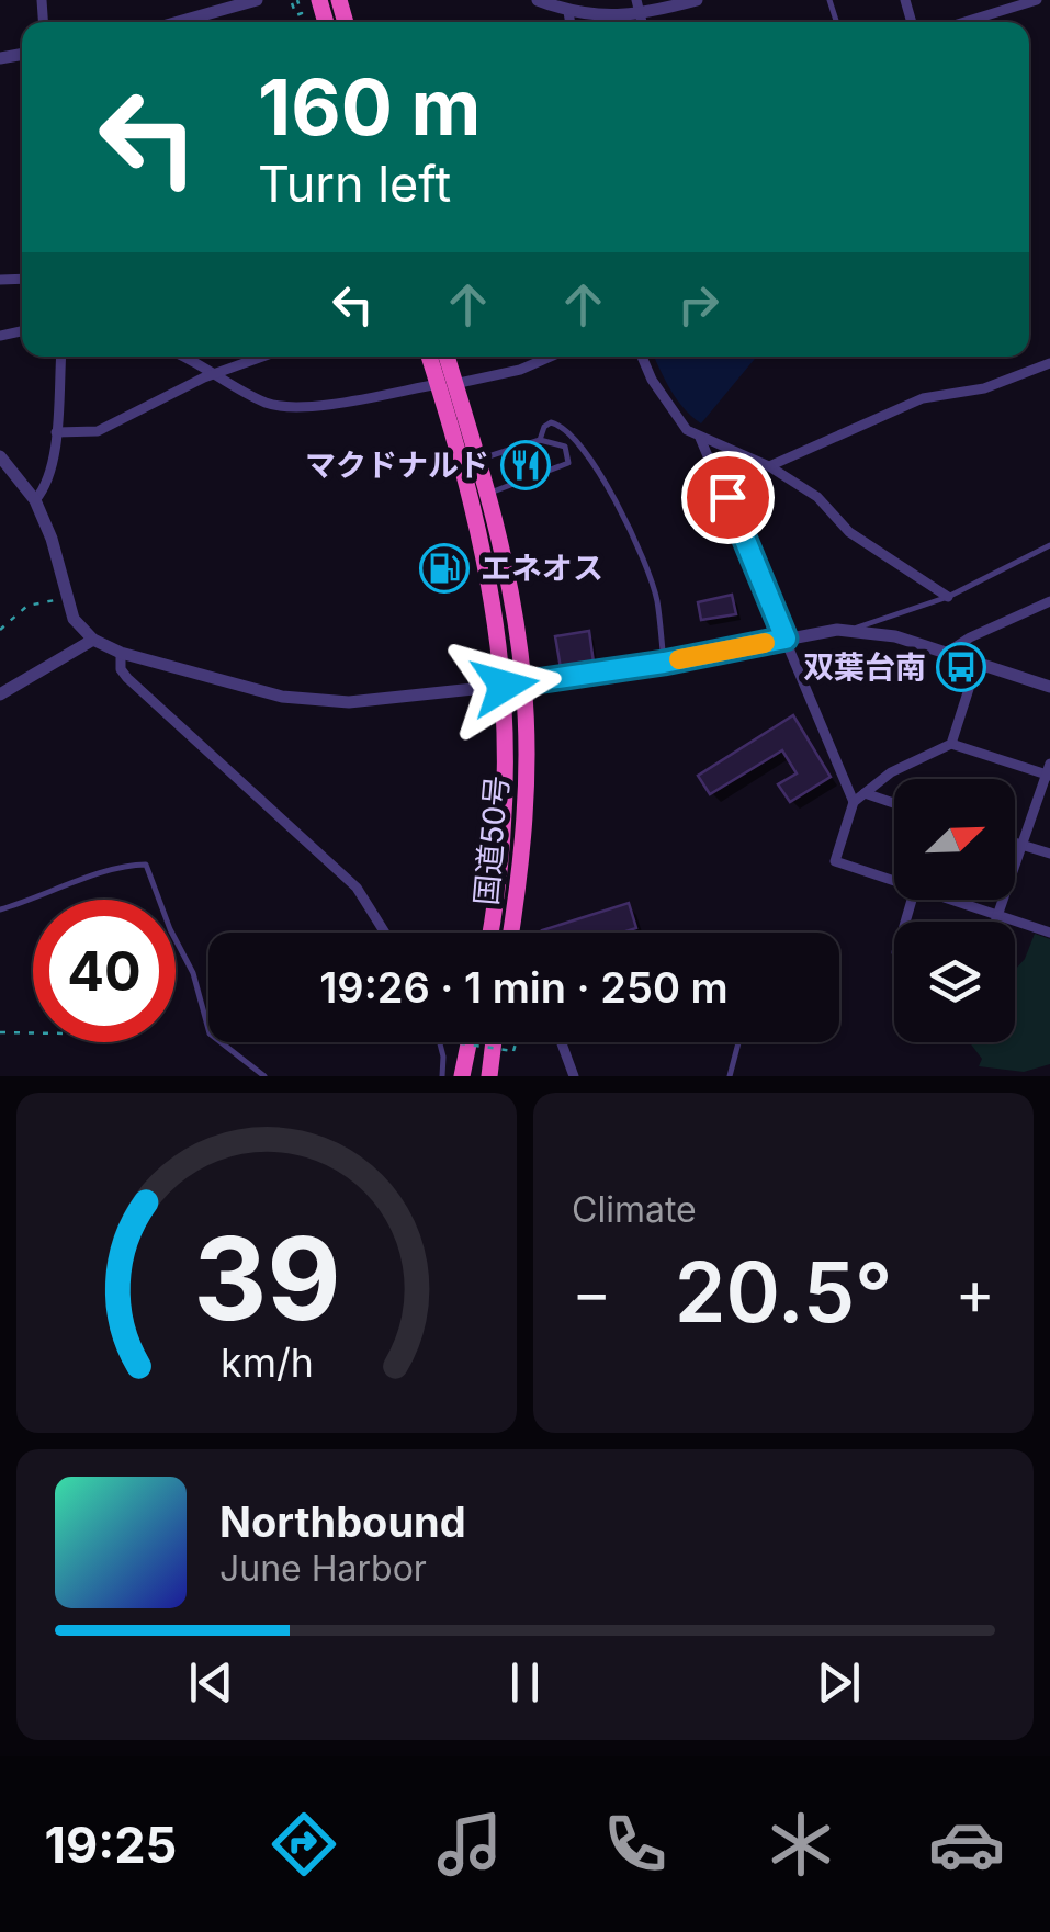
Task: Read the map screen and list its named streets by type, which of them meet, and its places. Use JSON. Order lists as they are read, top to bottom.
{
  "streets": {
    "highway": ["国道50号"]
  },
  "places": {
    "restaurant": ["マクドナルド"],
    "fuel station": ["エネオス"],
    "bus stop": ["双葉台南"]
  },
  "north": "top right",
  "page": {
    "turn": ["160 m", "Turn left"],
    "limit": "40",
    "trip": "19:26 · 1 min · 250 m",
    "tile": "Climate",
    "heat": ["−", "20.5°", "+"],
    "song": ["Northbound", "June Harbor"],
    "tabs": "19:25",
    "gauge": ["39", "km/h"]
  }
}
